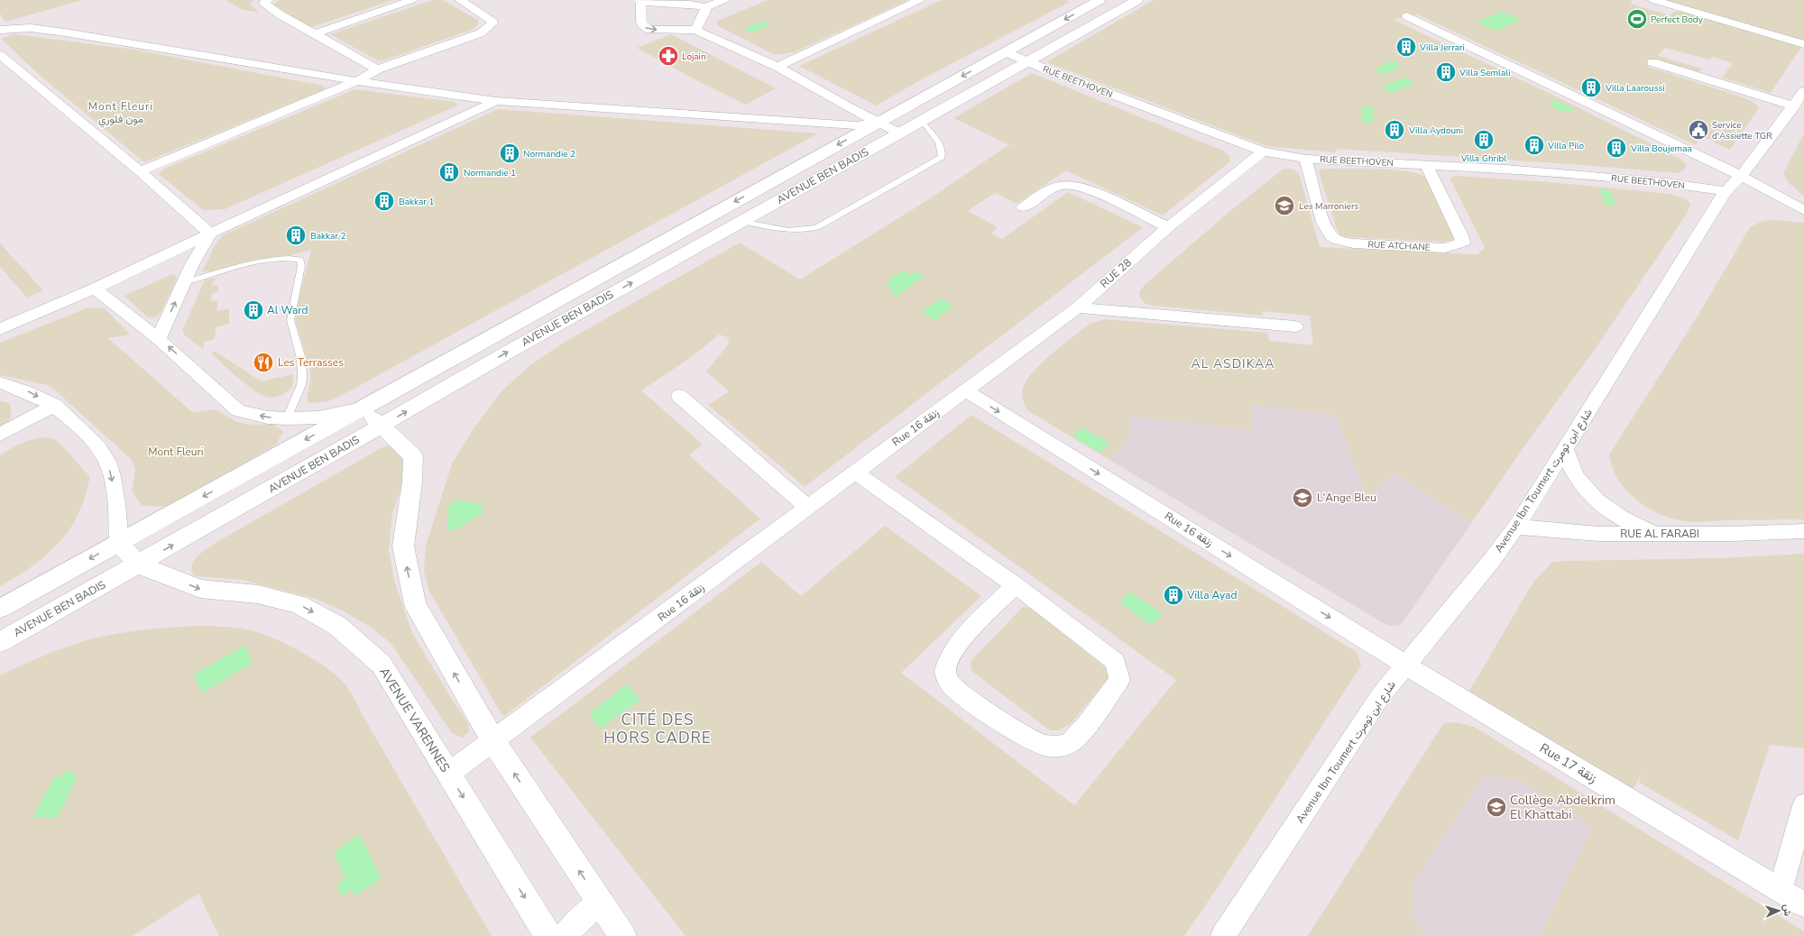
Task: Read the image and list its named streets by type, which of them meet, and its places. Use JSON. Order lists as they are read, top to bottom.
{
  "streets": {
    "main road": ["AVENUE BEN BADIS", "AVENUE VARENNES"],
    "street": [
      "RUE BEETHOVEN",
      "RUE ATCHANE",
      "RUE 28",
      "Rue 16 زنقة",
      "Avenue Ibn Toumert شارع ابن تومرت",
      "RUE AL FARABI",
      "Rue 17 زنقة"
    ]
  },
  "crossings": [
    ["RUE BEETHOVEN", "AVENUE BEN BADIS"],
    ["RUE BEETHOVEN", "RUE ATCHANE"],
    ["RUE BEETHOVEN", "RUE 28"],
    ["RUE BEETHOVEN", "Avenue Ibn Toumert شارع ابن تومرت"],
    ["AVENUE BEN BADIS", "AVENUE VARENNES"],
    ["RUE 28", "Rue 16 زنقة"],
    ["Rue 16 زنقة", "Avenue Ibn Toumert شارع ابن تومرت"],
    ["Rue 16 زنقة", "AVENUE VARENNES"],
    ["Rue 16 زنقة", "Rue 17 زنقة"],
    ["Avenue Ibn Toumert شارع ابن تومرت", "RUE AL FARABI"],
    ["Avenue Ibn Toumert شارع ابن تومرت", "Rue 17 زنقة"]
  ],
  "one_way": ["Rue 16 زنقة"],
  "districts": ["Mont Fleuri مون فلوري", "AL ASDIKAA", "CITÉ DES HORS CADRE"],
  "parks": ["Mont Fleuri"],
  "places": {
    "sports": ["Perfect Body"],
    "building": [
      "Villa Jerrari",
      "Villa Semlali",
      "Villa Laaroussi",
      "Villa Aydouni",
      "Villa Ghribl",
      "Villa Pilo",
      "Villa Boujemaa",
      "Normandie 2",
      "Normandie 1",
      "Bakkar 1",
      "Bakkar 2",
      "Al Ward",
      "Villa Ayad"
    ],
    "pharmacy": ["Lojain"],
    "public building": ["Service d'Assiette TGR"],
    "school or university": ["Les Marroniers", "L'Ange Bleu", "Collège Abdelkrim El Khattabi"],
    "restaurant": ["Les Terrasses"]
  },
  "north": "right"
}
